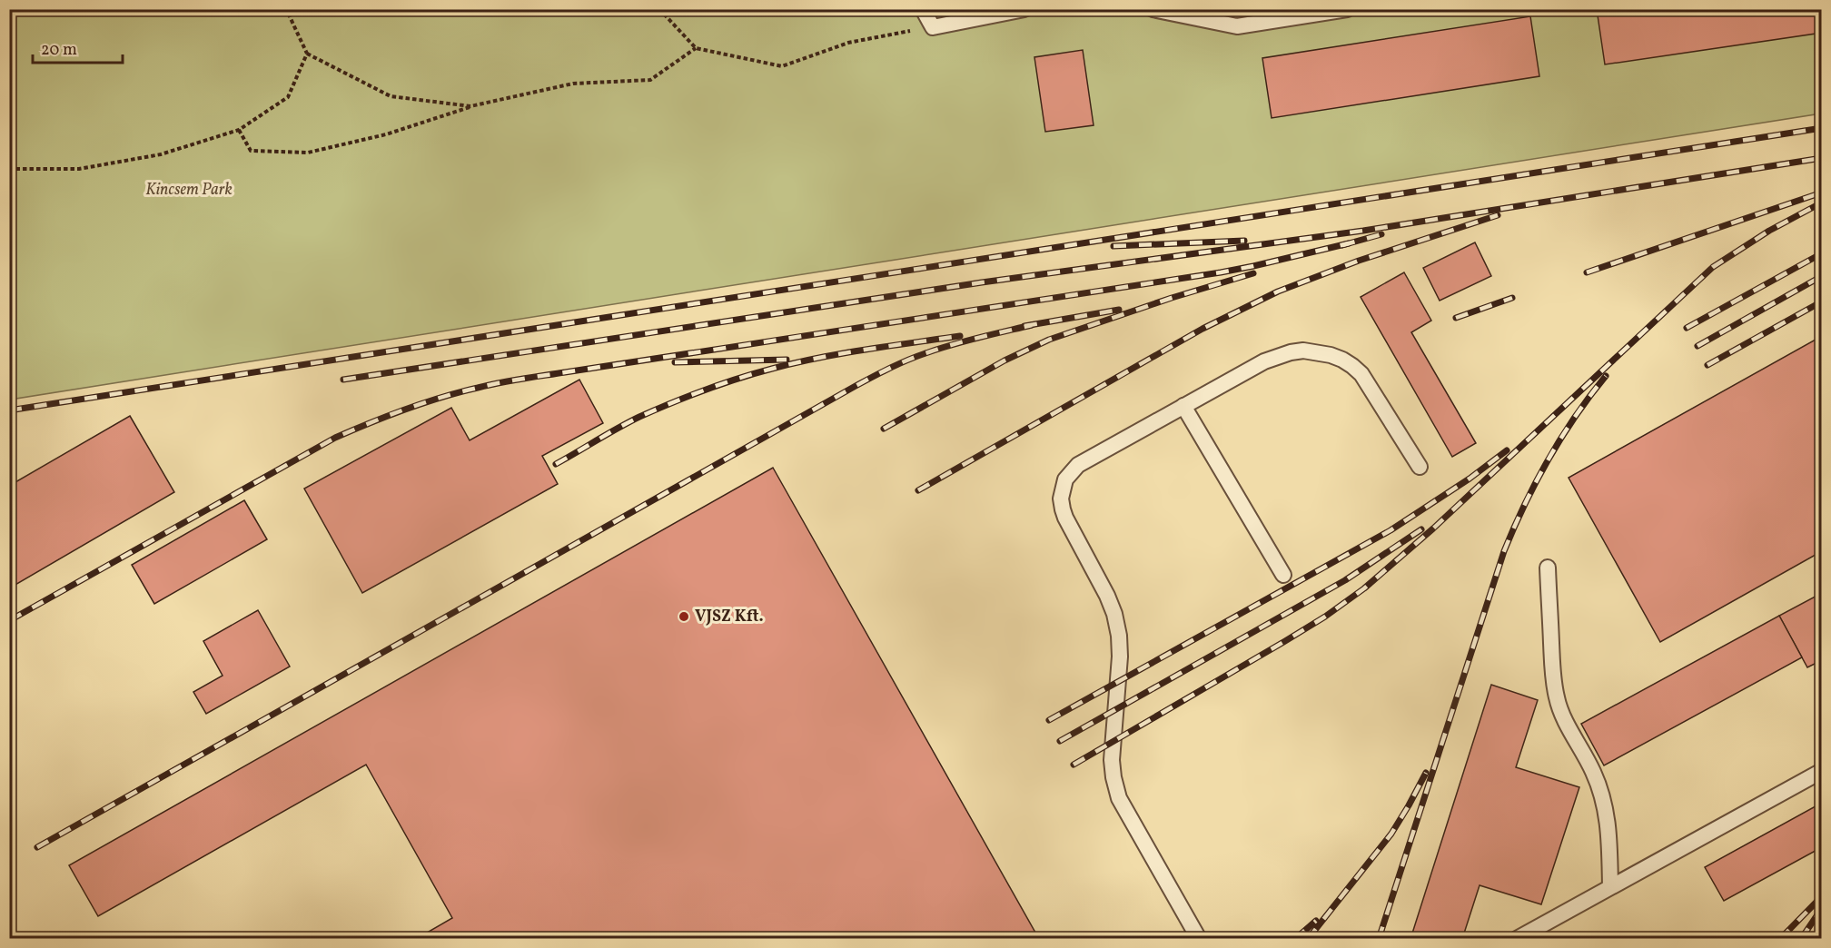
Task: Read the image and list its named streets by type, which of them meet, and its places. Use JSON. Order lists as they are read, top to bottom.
{
  "parks": ["Kincsem Park"],
  "places": ["VJSZ Kft."],
  "scale_bar": "20 m"
}
